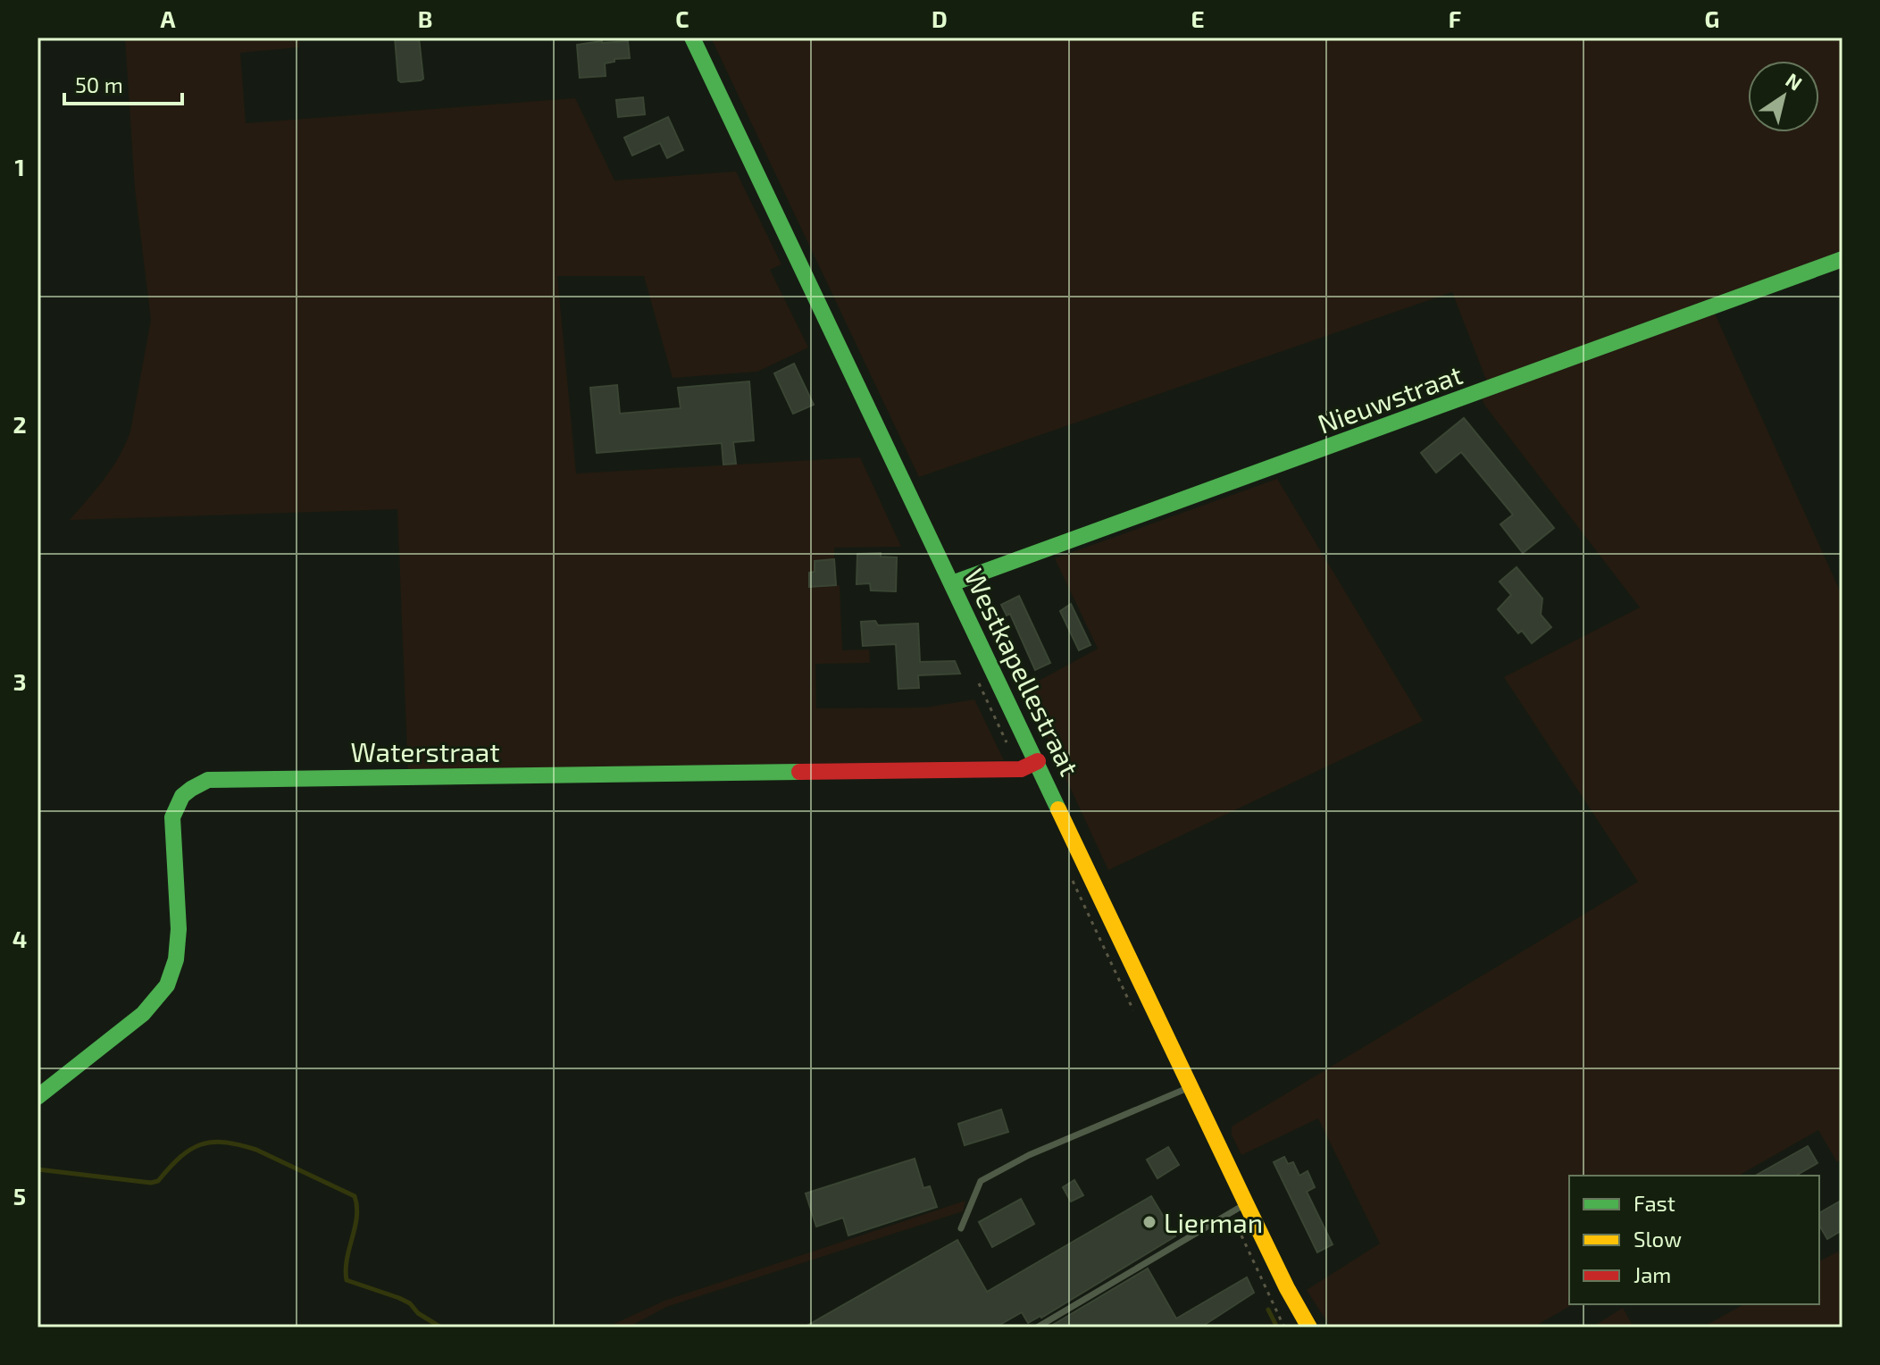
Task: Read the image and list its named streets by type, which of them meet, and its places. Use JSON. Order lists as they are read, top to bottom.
{
  "streets": {
    "street": ["Nieuwstraat", "Westkapellestraat", "Waterstraat"]
  },
  "crossings": [
    ["Nieuwstraat", "Westkapellestraat"],
    ["Westkapellestraat", "Waterstraat"]
  ],
  "places": ["Lierman"],
  "legend": ["Fast", "Slow", "Jam"],
  "scale_bar": "50 m",
  "north": "top right",
  "grid": {
    "columns": [
      "A",
      "B",
      "C",
      "D",
      "E",
      "F",
      "G"
    ],
    "rows": [
      "1",
      "2",
      "3",
      "4",
      "5"
    ]
  }
}
